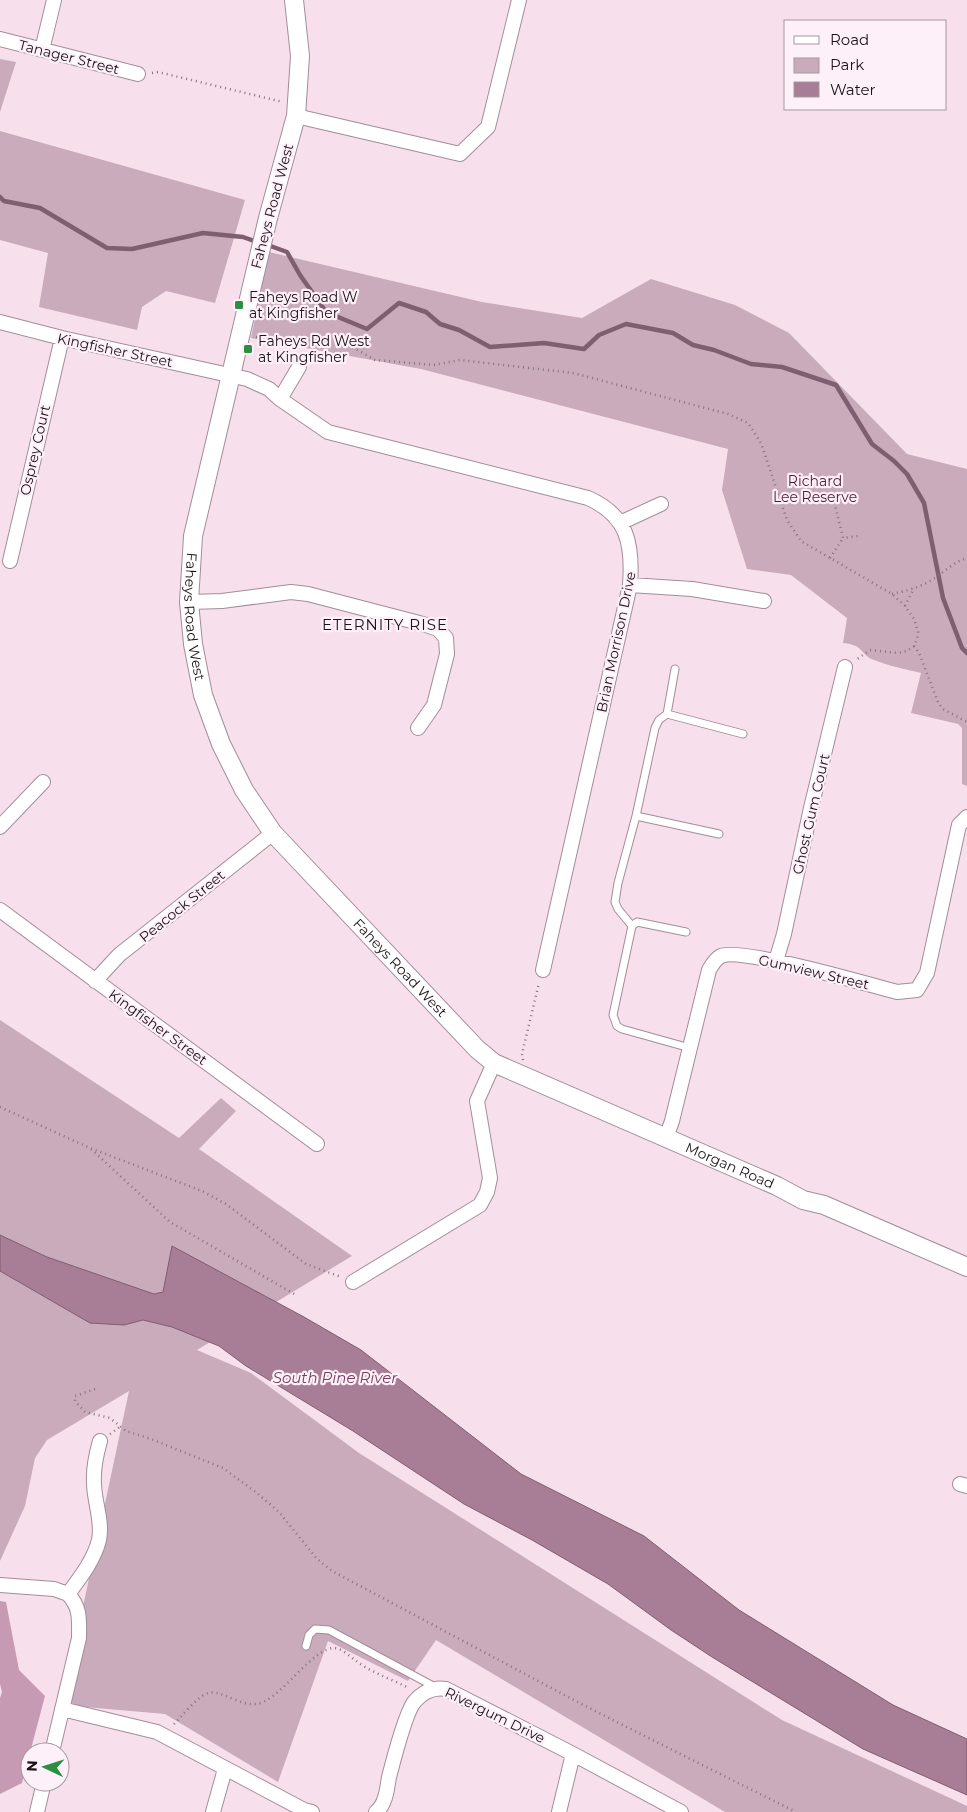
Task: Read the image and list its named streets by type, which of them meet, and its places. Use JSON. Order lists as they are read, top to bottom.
{
  "streets": {
    "street": [
      "Tanager Street",
      "Faheys Road West",
      "Kingfisher Street",
      "Osprey Court",
      "Brian Morrison Drive",
      "Ghost Gum Court",
      "Peacock Street",
      "Gumview Street",
      "Morgan Road",
      "Rivergum Drive"
    ]
  },
  "crossings": [
    ["Faheys Road West", "Kingfisher Street"],
    ["Faheys Road West", "Brian Morrison Drive"],
    ["Faheys Road West", "Peacock Street"],
    ["Faheys Road West", "Morgan Road"],
    ["Kingfisher Street", "Osprey Court"],
    ["Kingfisher Street", "Brian Morrison Drive"],
    ["Kingfisher Street", "Peacock Street"],
    ["Ghost Gum Court", "Gumview Street"],
    ["Gumview Street", "Morgan Road"]
  ],
  "districts": ["ETERNITY RISE"],
  "water": ["South Pine River"],
  "parks": ["Richard Lee Reserve"],
  "places": {
    "transit": ["Faheys Road W at Kingfisher", "Faheys Rd West at Kingfisher"]
  },
  "legend": ["Road", "Park", "Water"],
  "north": "left"
}
